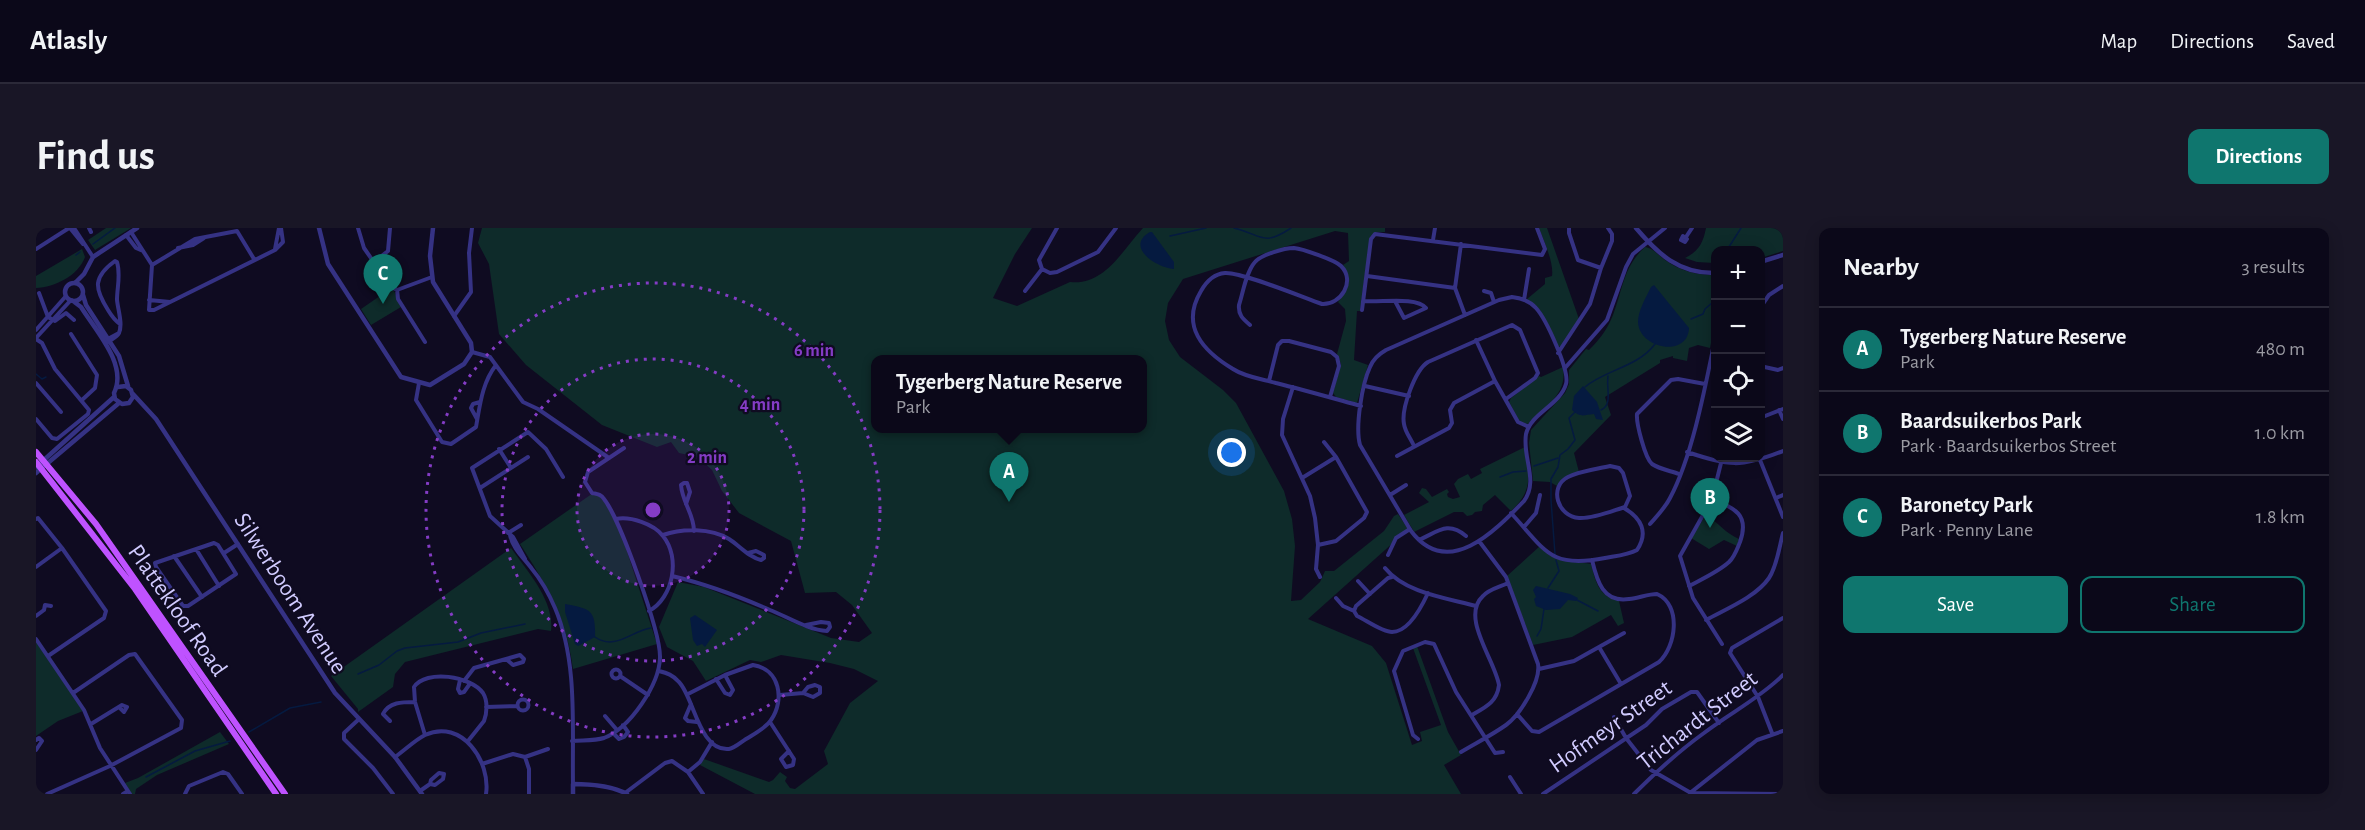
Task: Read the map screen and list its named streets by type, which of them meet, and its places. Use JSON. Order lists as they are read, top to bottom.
{
  "streets": {
    "main road": ["Plattekloof Road"],
    "street": ["Silwerboom Avenue", "Trichardt Street", "Hofmeyr Street"]
  },
  "crossings": [
    ["Trichardt Street", "Hofmeyr Street"]
  ],
  "page": {
    "header": "Atlasly",
    "nav": ["Map", "Directions", "Saved"],
    "buttons": [
      "Directions",
      ["Save", "Share"]
    ],
    "title": "Find us",
    "heading": ["Nearby", "3 results"],
    "map_buttons": ["+", "−"],
    "pins": ["C", "A", "B"],
    "list": [
      {
        "mark": "A",
        "name": "Tygerberg Nature Reserve",
        "note": "Park",
        "value": "480 m"
      },
      {
        "mark": "B",
        "name": "Baardsuikerbos Park",
        "note": "Park · Baardsuikerbos Street",
        "value": "1.0 km"
      },
      {
        "mark": "C",
        "name": "Baronetcy Park",
        "note": "Park · Penny Lane",
        "value": "1.8 km"
      }
    ],
    "popup": ["Tygerberg Nature Reserve", "Park"]
  },
  "rings": ["6 min", "4 min", "2 min"]
}
